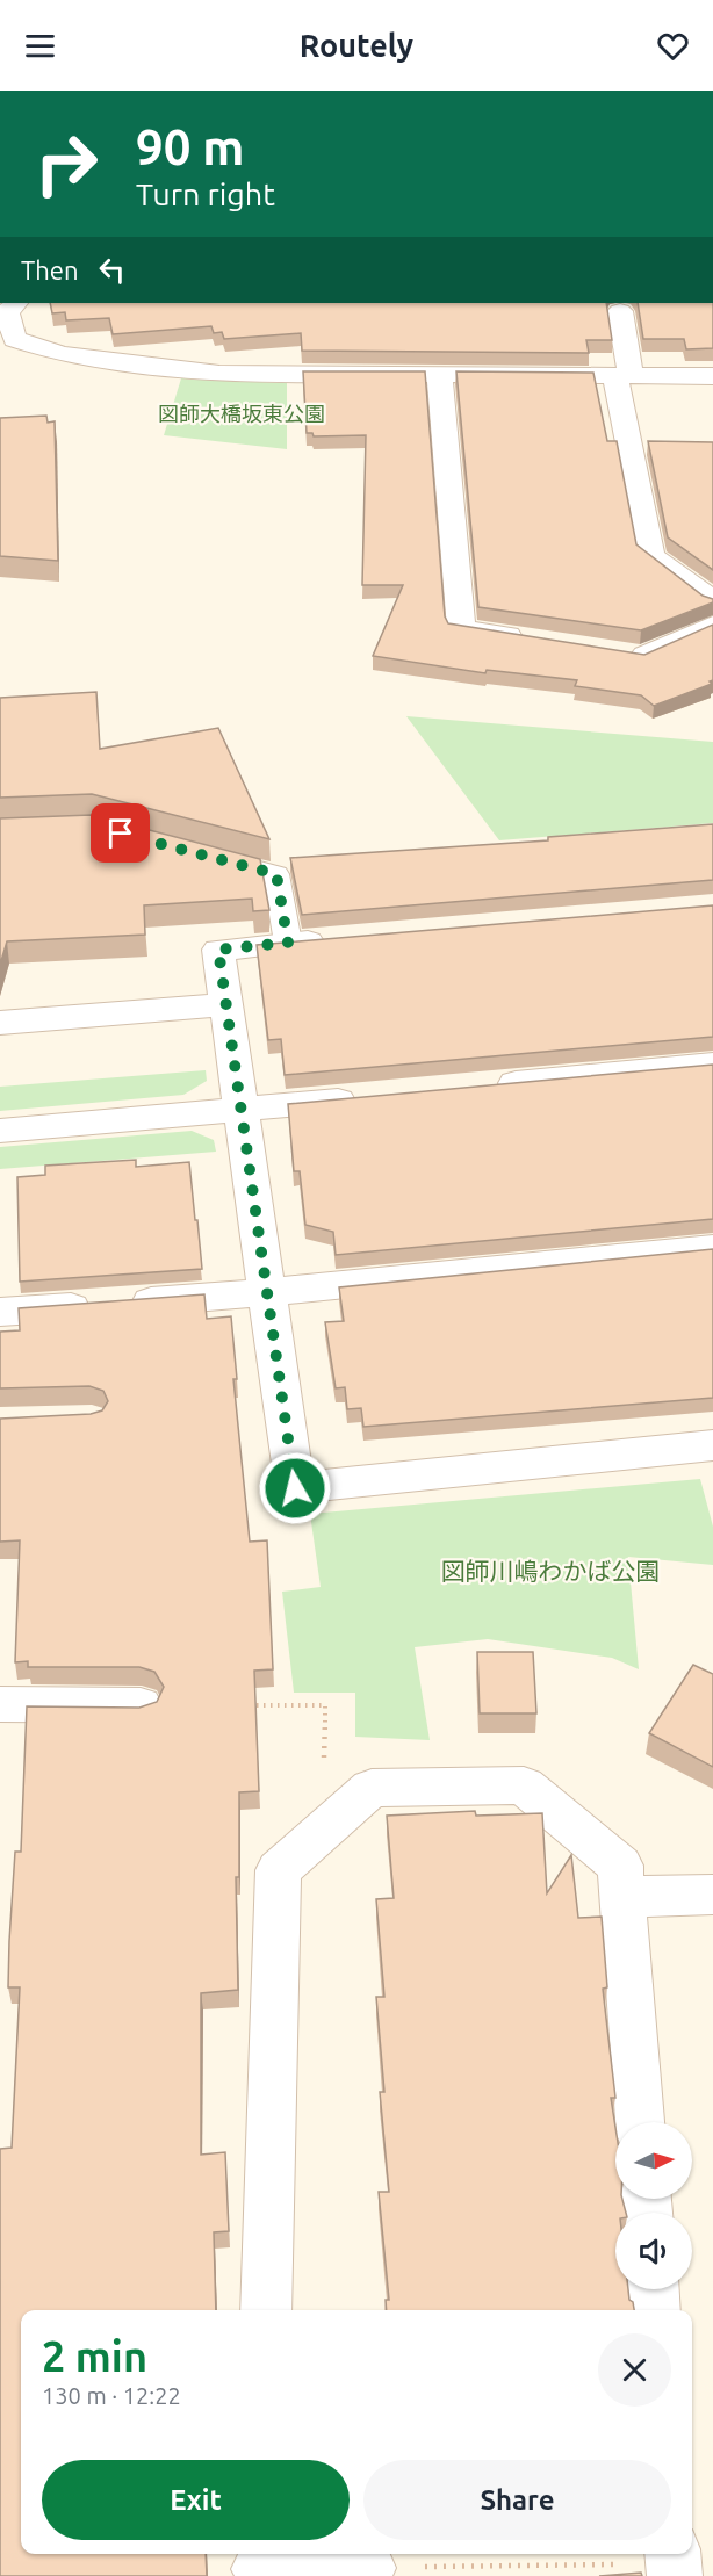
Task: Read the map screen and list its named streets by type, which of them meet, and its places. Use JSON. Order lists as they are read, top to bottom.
{
  "parks": ["図師大橋坂東公園", "図師川嶋わかば公園"],
  "north": "right",
  "page": {
    "header": "Routely",
    "turn": ["90 m", "Turn right"],
    "then": "Then",
    "heading": ["2 min", "130 m · 12:22"],
    "buttons": ["Exit", "Share"]
  }
}
